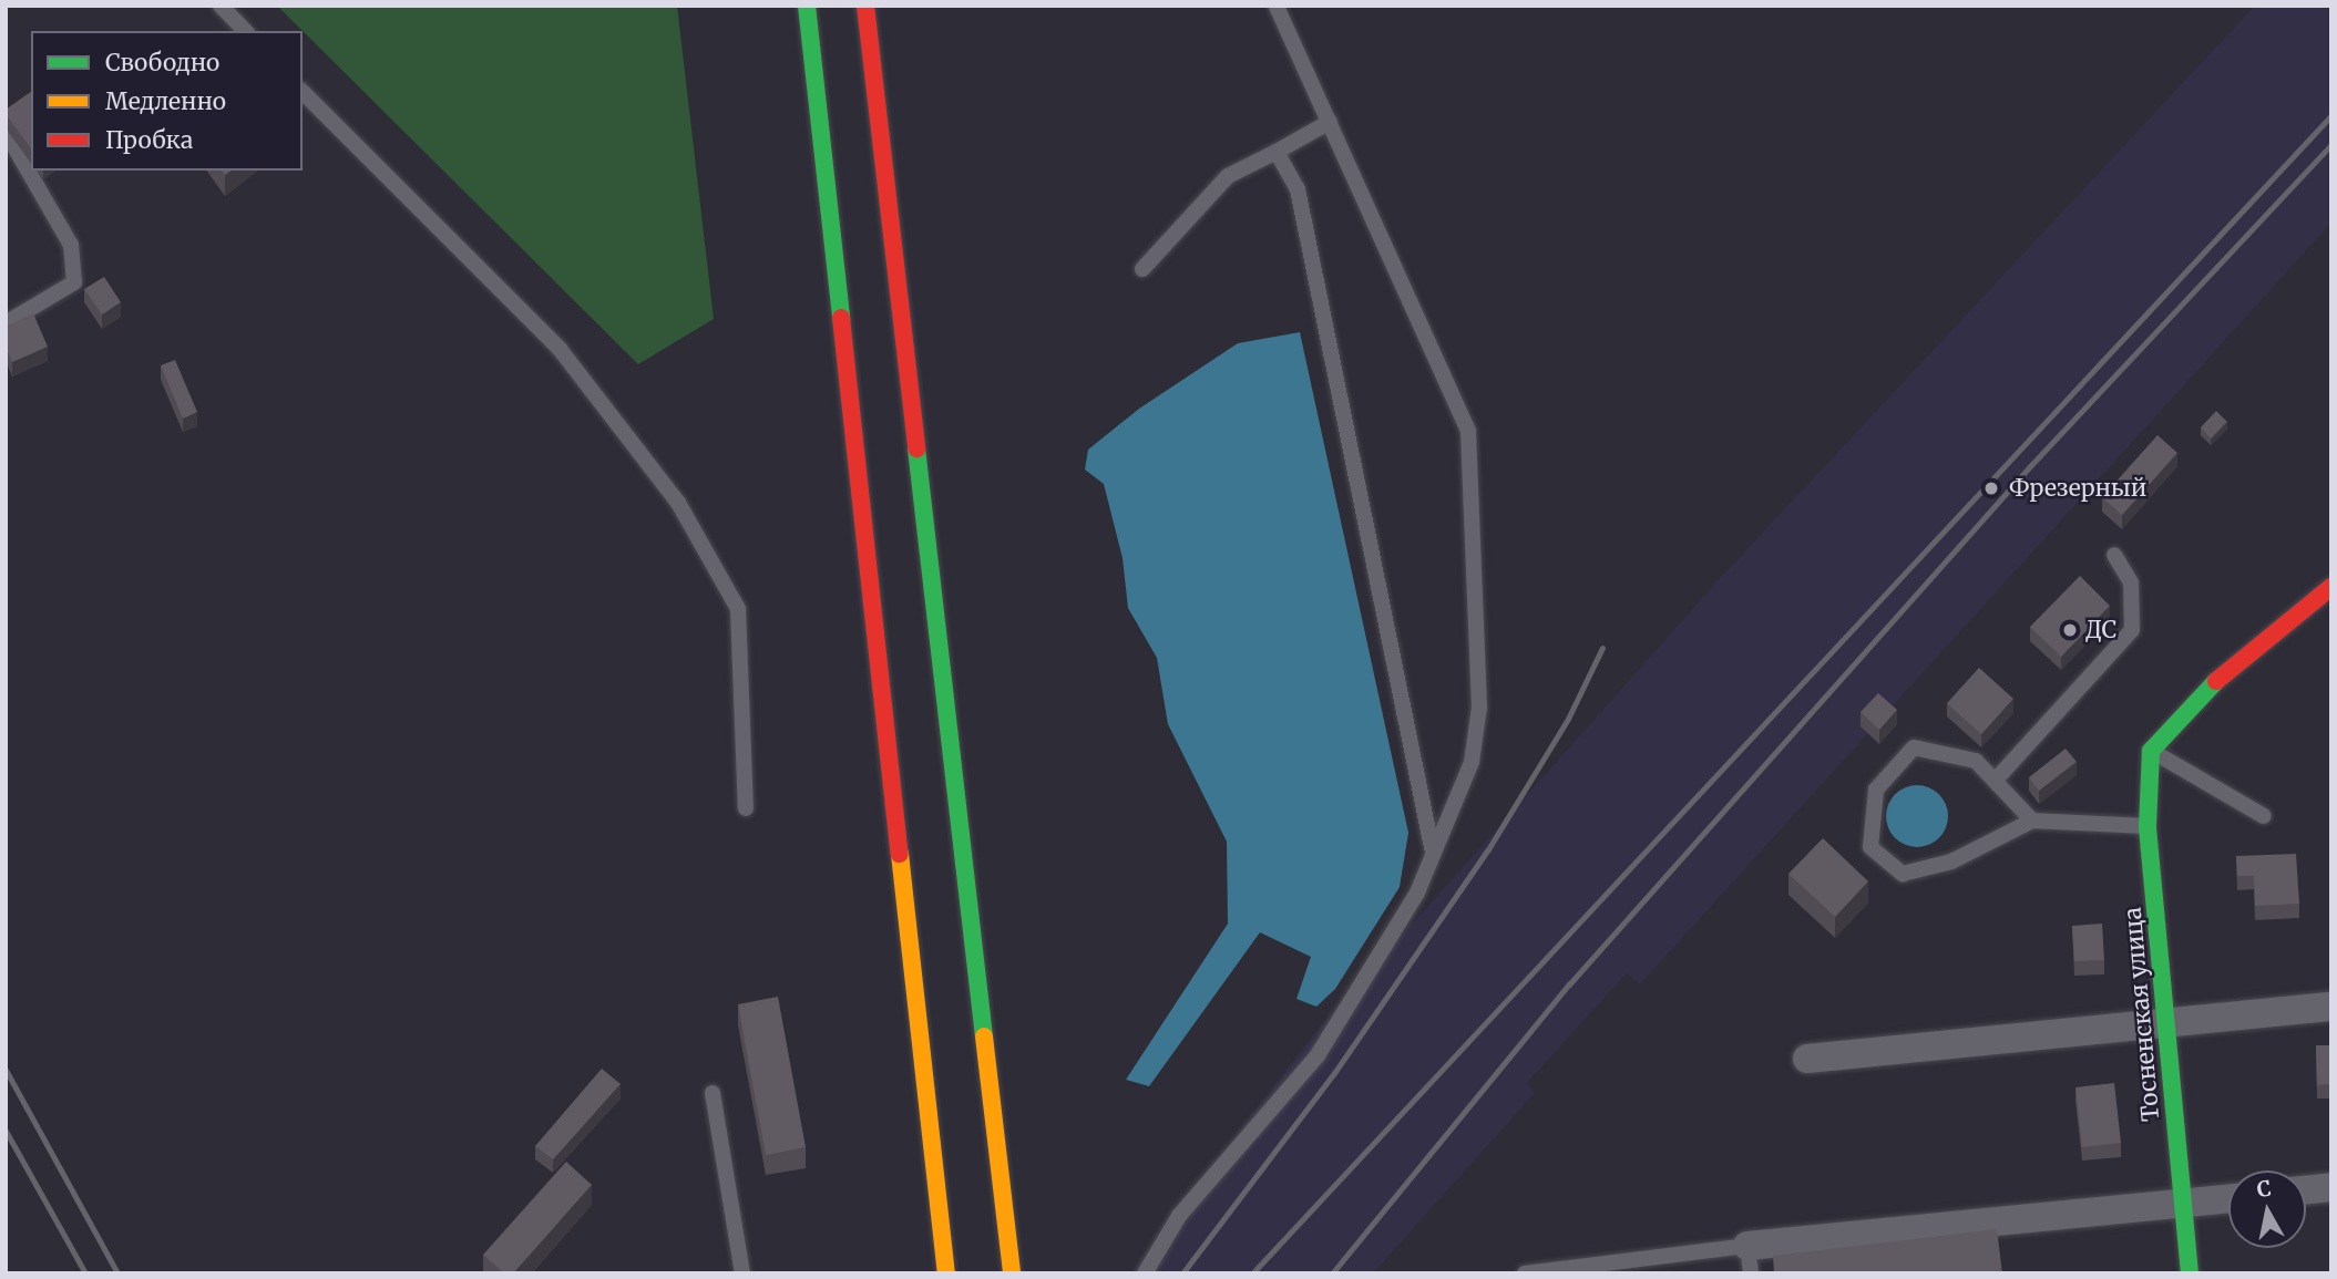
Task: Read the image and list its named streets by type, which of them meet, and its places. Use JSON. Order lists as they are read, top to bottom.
{
  "streets": {
    "main road": ["Тосненская улица"]
  },
  "places": ["Фрезерный", "ДС"],
  "legend": ["Свободно", "Медленно", "Пробка"],
  "north": "top"
}
